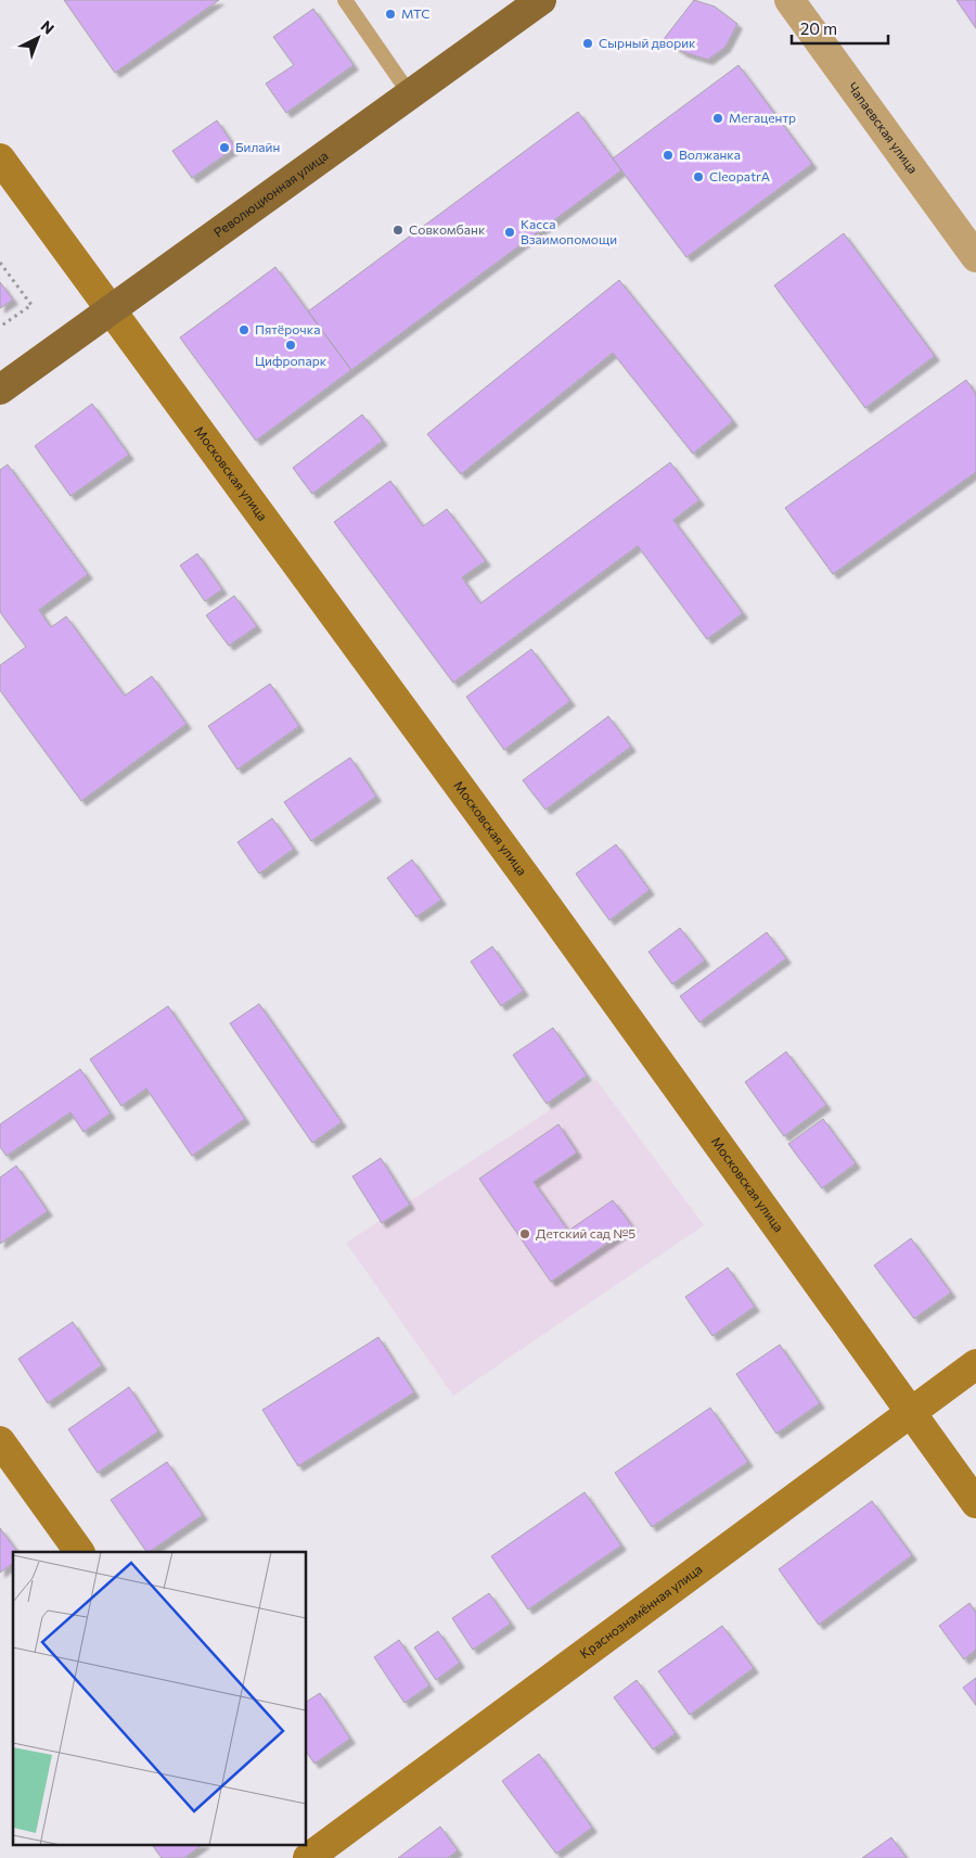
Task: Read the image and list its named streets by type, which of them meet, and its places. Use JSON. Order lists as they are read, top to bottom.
{
  "streets": {
    "main road": ["Революционная улица", "Московская улица", "Краснознамённая улица"],
    "street": ["Чапаевская улица"]
  },
  "crossings": [
    ["Революционная улица", "Московская улица"],
    ["Московская улица", "Краснознамённая улица"]
  ],
  "places": [
    "МТС",
    "Сырный дворик",
    "Мегацентр",
    "Билайн",
    "Волжанка",
    "CleopatrA",
    "Совкомбанк",
    "Касса Взаимопомощи",
    "Пятёрочка",
    "Цифропарк",
    "Детский сад №5"
  ],
  "scale_bar": "20 m",
  "north": "top right"
}
